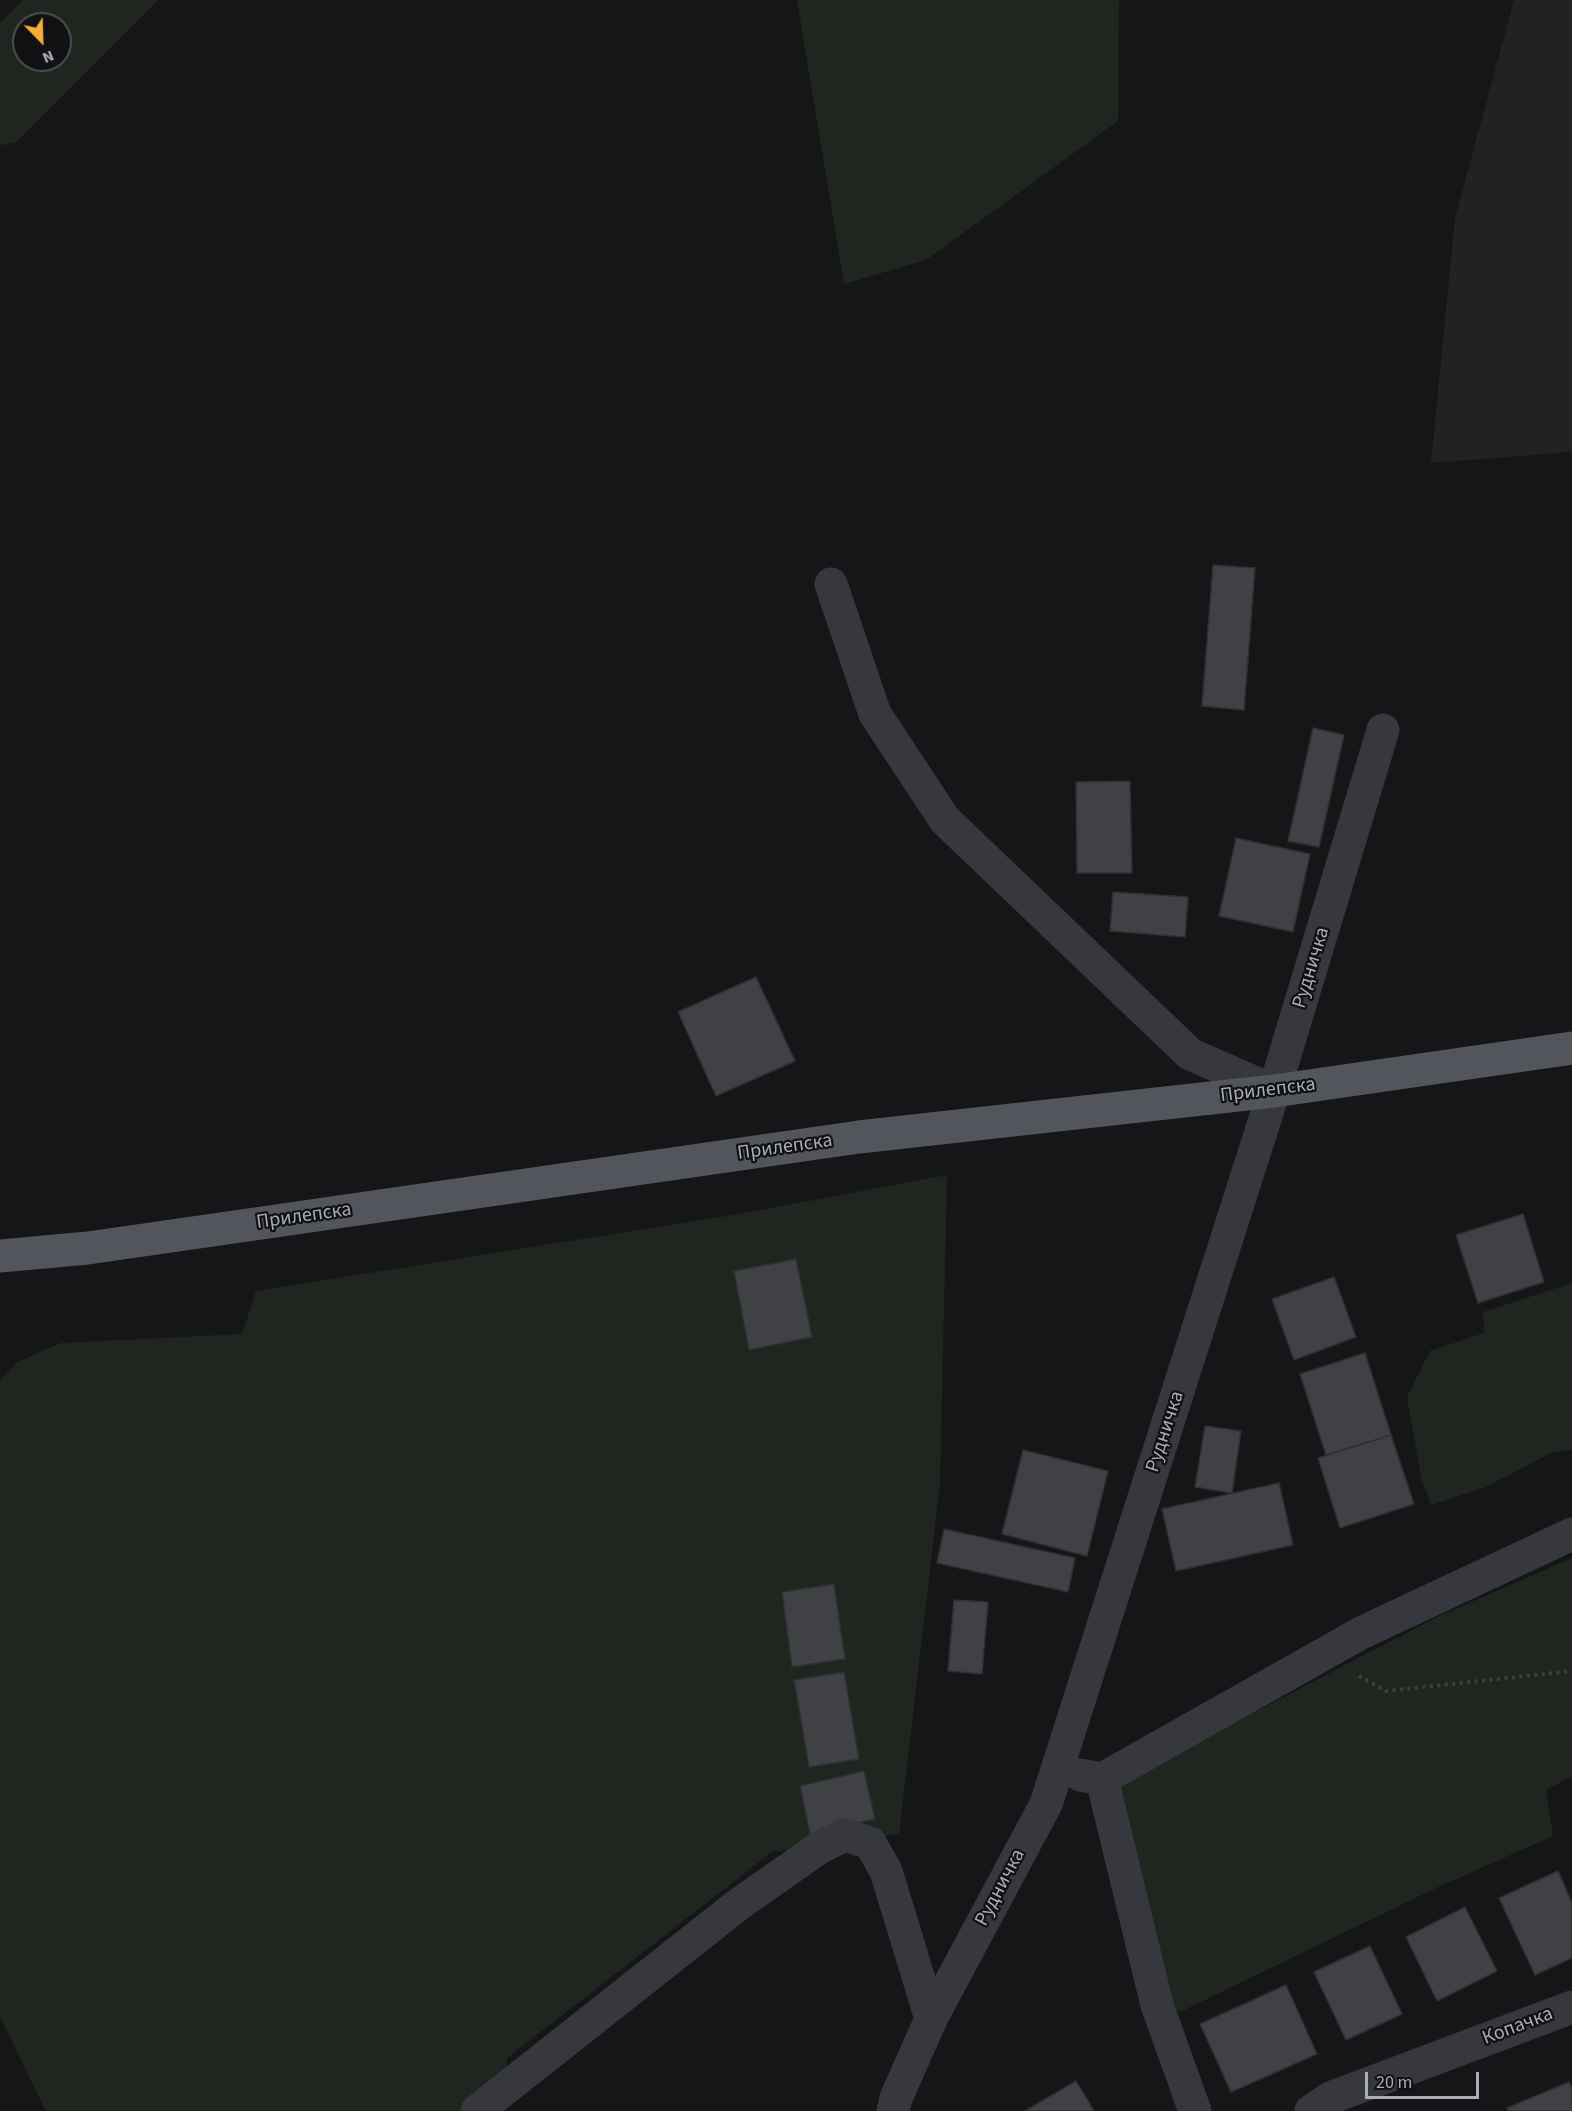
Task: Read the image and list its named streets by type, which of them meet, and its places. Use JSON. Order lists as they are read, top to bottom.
{
  "streets": {
    "main road": ["Прилепска"],
    "street": ["Рудничка", "Копачка"]
  },
  "crossings": [
    ["Рудничка", "Прилепска"]
  ],
  "scale_bar": "20 m",
  "north": "bottom right"
}
